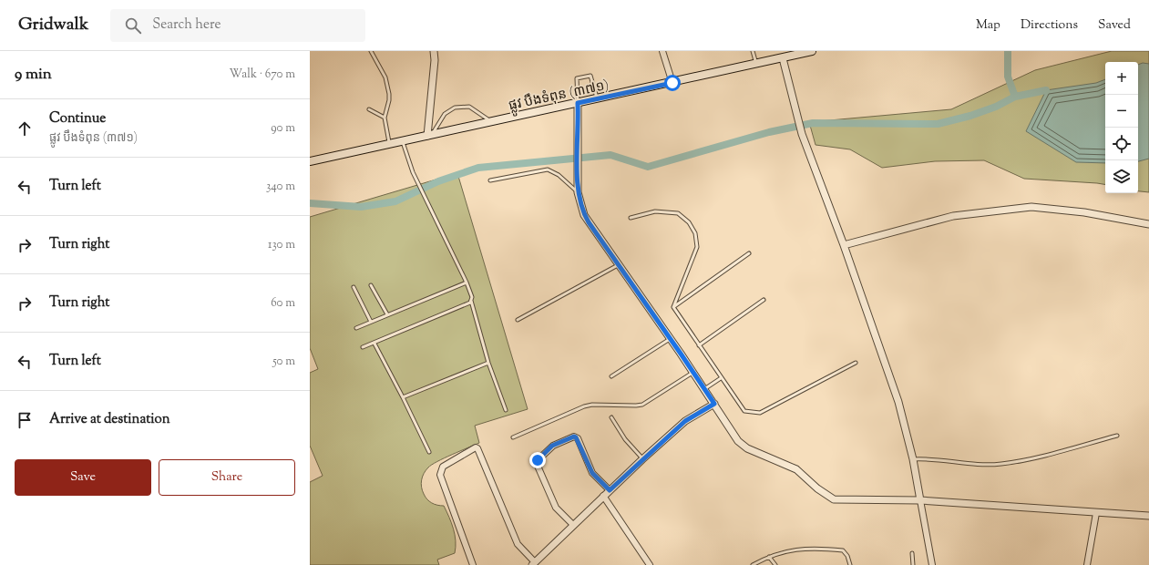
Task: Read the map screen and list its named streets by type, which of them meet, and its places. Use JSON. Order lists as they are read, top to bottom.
{
  "streets": {
    "main road": ["ផ្លូវ បឹងទំពុន (៣៧១)"]
  },
  "page": {
    "header": "Gridwalk",
    "search": "Search here",
    "nav": ["Map", "Directions", "Saved"],
    "heading": ["9 min", "Walk · 670 m"],
    "map_buttons": ["+", "−"],
    "list": [
      ["Continue", "ផ្លូវ បឹងទំពុន (៣៧១)", "90 m"],
      ["Turn left", "340 m"],
      ["Turn right", "130 m"],
      ["Turn right", "60 m"],
      ["Turn left", "50 m"],
      "Arrive at destination"
    ],
    "buttons": ["Save", "Share"]
  }
}
